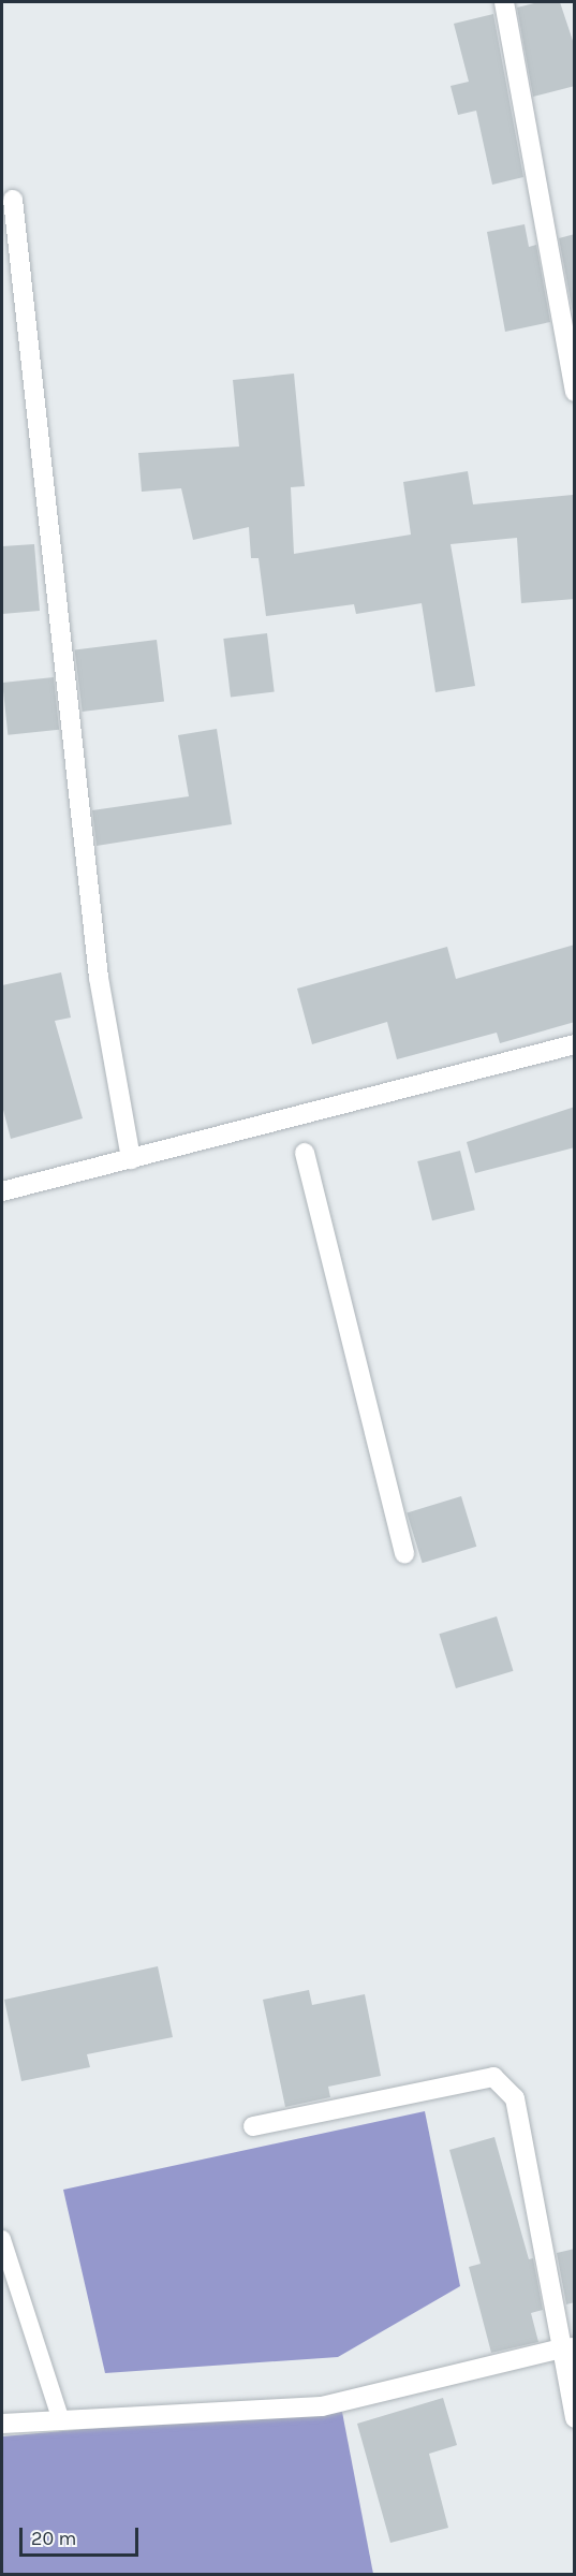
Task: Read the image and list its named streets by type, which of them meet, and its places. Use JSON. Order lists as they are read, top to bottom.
{
  "scale_bar": "20 m"
}
